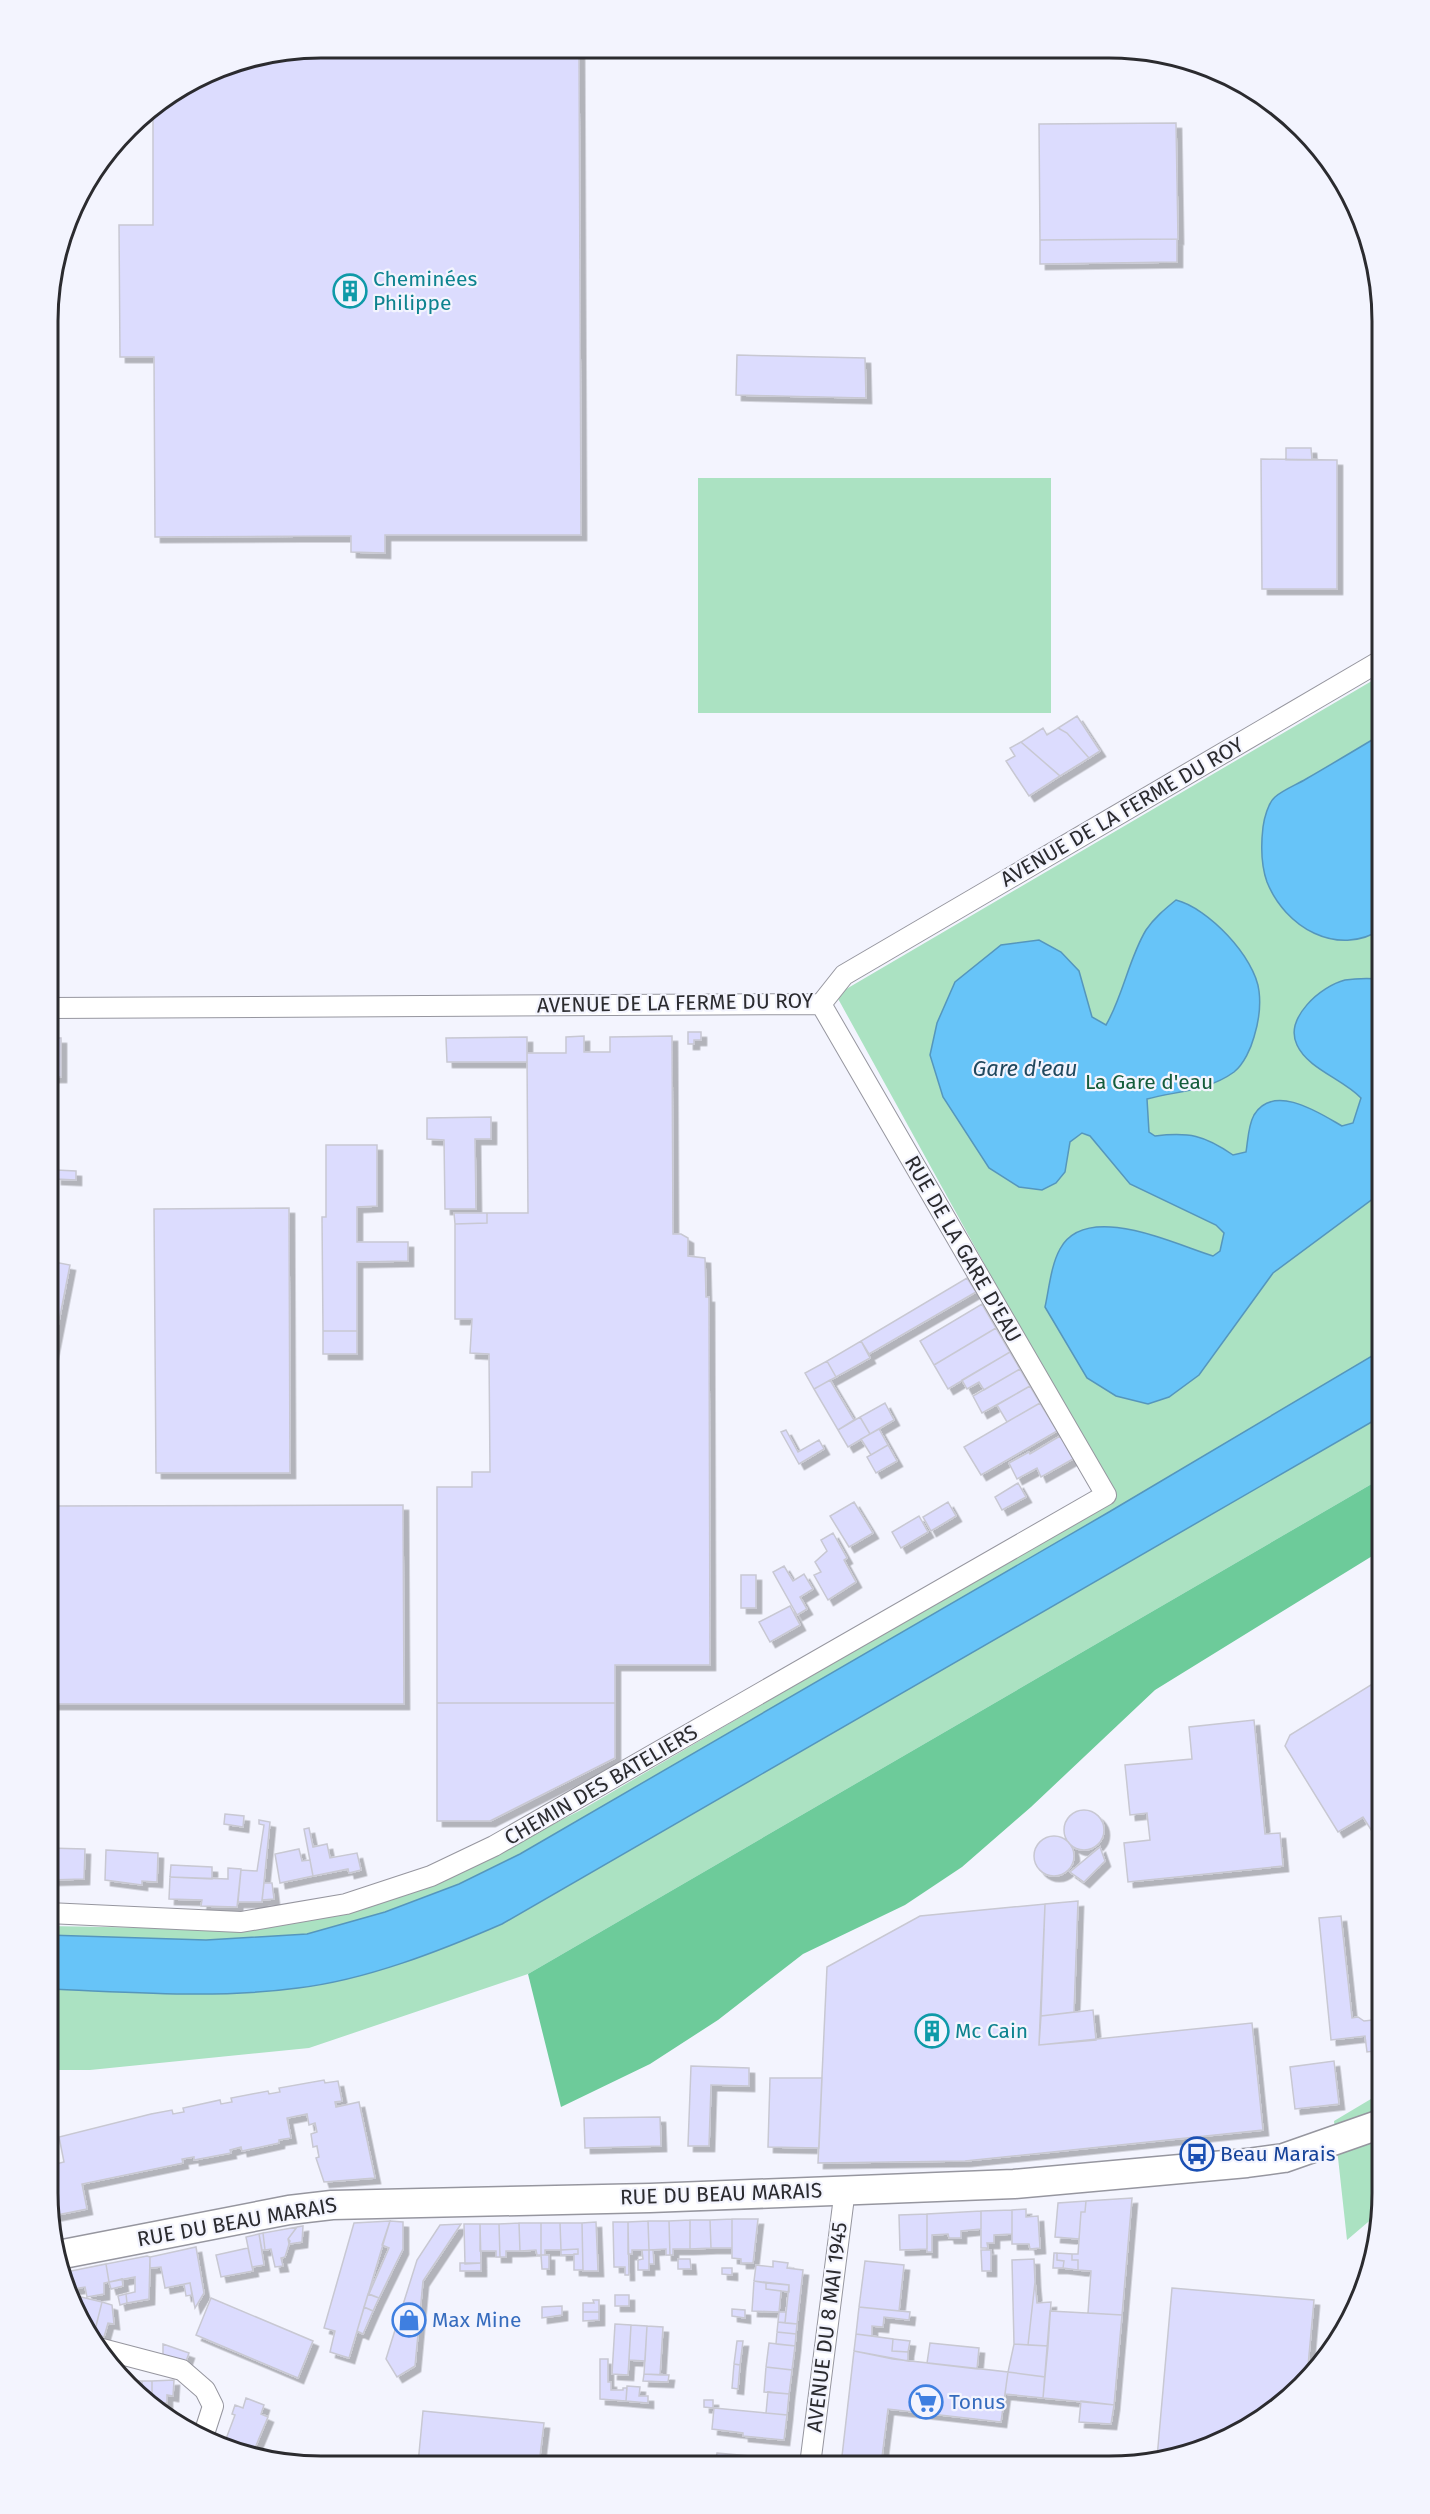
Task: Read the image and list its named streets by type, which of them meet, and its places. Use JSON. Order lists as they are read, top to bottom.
{
  "streets": {
    "street": [
      "AVENUE DE LA FERME DU ROY",
      "RUE DE LA GARE D'EAU",
      "CHEMIN DES BATELIERS",
      "RUE DU BEAU MARAIS",
      "AVENUE DU 8 MAI 1945"
    ]
  },
  "crossings": [
    ["AVENUE DE LA FERME DU ROY", "RUE DE LA GARE D'EAU"],
    ["RUE DE LA GARE D'EAU", "CHEMIN DES BATELIERS"],
    ["RUE DU BEAU MARAIS", "AVENUE DU 8 MAI 1945"]
  ],
  "water": ["Gare d'eau"],
  "parks": ["La Gare d'eau"],
  "places": {
    "building": ["Cheminées Philippe", "Mc Cain"],
    "bus stop": ["Beau Marais"],
    "shop": ["Max Mine"],
    "supermarket": ["Tonus"]
  }
}
